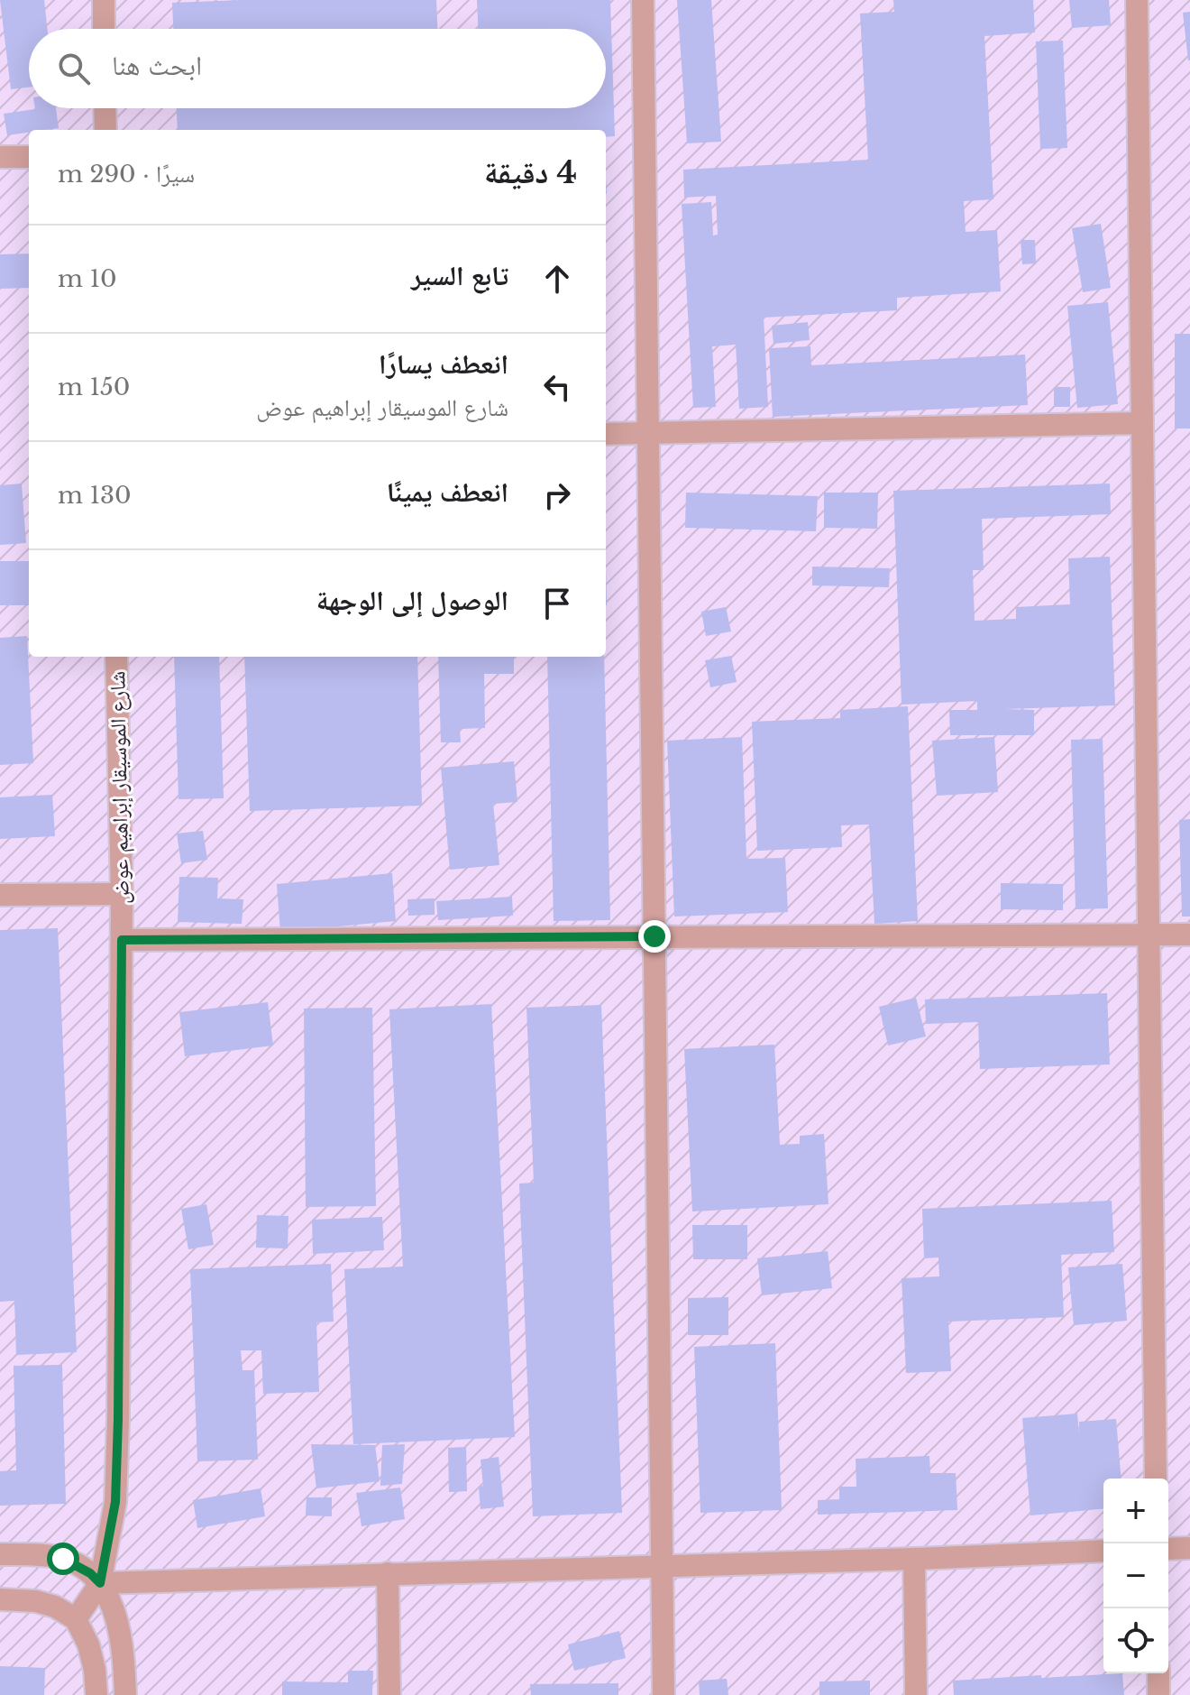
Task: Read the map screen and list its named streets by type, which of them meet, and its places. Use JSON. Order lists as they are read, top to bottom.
{
  "streets": {
    "street": ["شارع الموسيقار إبراهيم عوض"]
  },
  "page": {
    "search": "ابحث هنا",
    "heading": ["4 دقيقة", "سيرًا · 290 m"],
    "list": [
      ["تابع السير", "10 m"],
      ["انعطف يسارًا", "شارع الموسيقار إبراهيم عوض", "150 m"],
      ["انعطف يمينًا", "130 m"],
      "الوصول إلى الوجهة"
    ],
    "map_buttons": ["+", "−"]
  }
}
